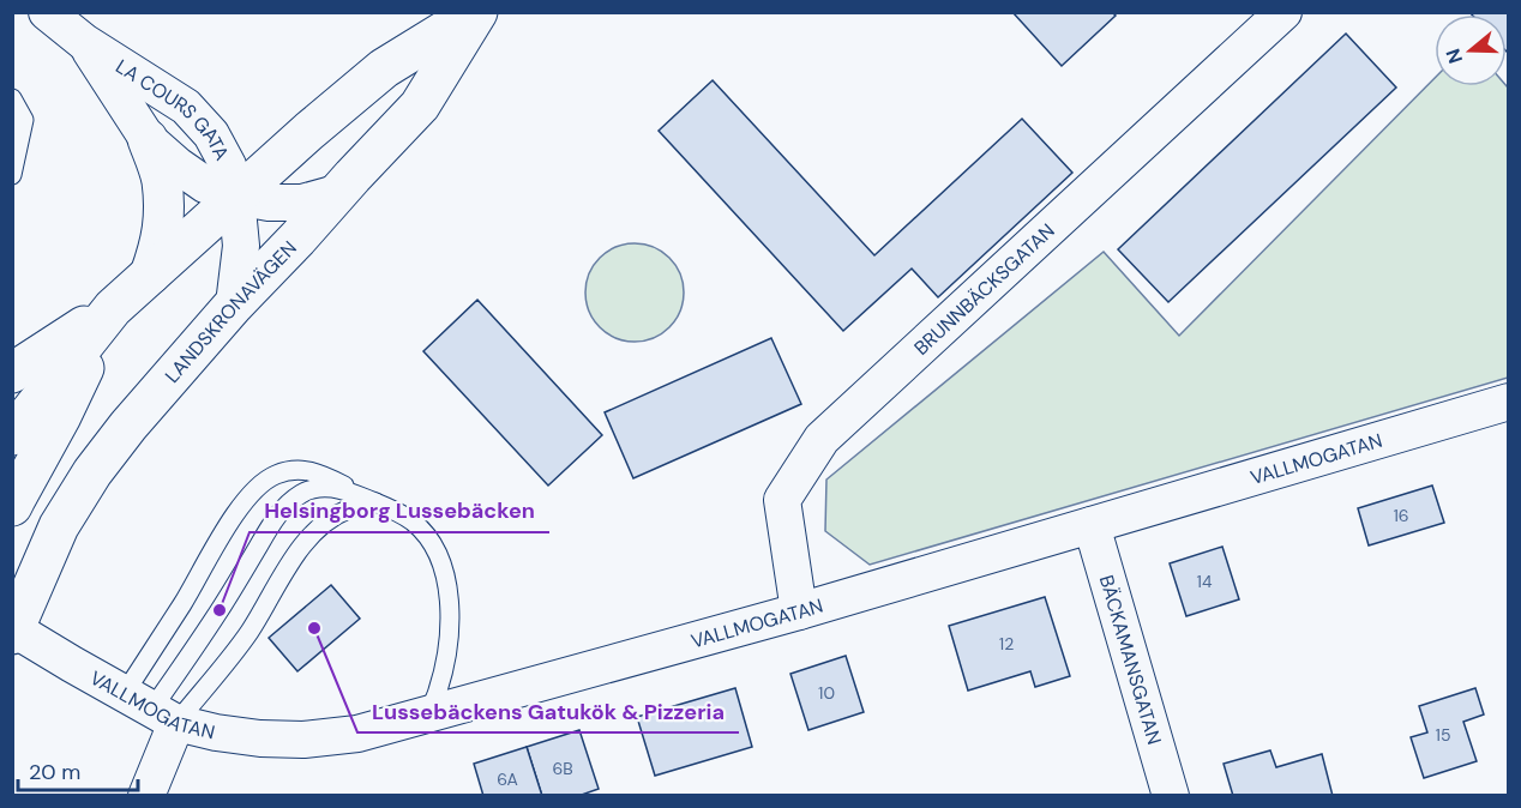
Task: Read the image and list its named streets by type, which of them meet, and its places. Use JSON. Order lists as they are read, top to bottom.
{
  "streets": {
    "main road": ["LANDSKRONAVÄGEN"],
    "street": [
      "LA COURS GATA",
      "BRUNNBÄCKSGATAN",
      "VALLMOGATAN",
      "BÄCKAMANSGATAN"
    ]
  },
  "crossings": [
    ["LA COURS GATA", "LANDSKRONAVÄGEN"],
    ["BRUNNBÄCKSGATAN", "VALLMOGATAN"],
    ["LANDSKRONAVÄGEN", "VALLMOGATAN"],
    ["VALLMOGATAN", "BÄCKAMANSGATAN"]
  ],
  "places": ["Helsingborg Lussebäcken", "Lussebäckens Gatukök & Pizzeria"],
  "house_numbers": [
    "16",
    "14",
    "12",
    "10",
    "15",
    "6B",
    "6A"
  ],
  "scale_bar": "20 m",
  "north": "left"
}
